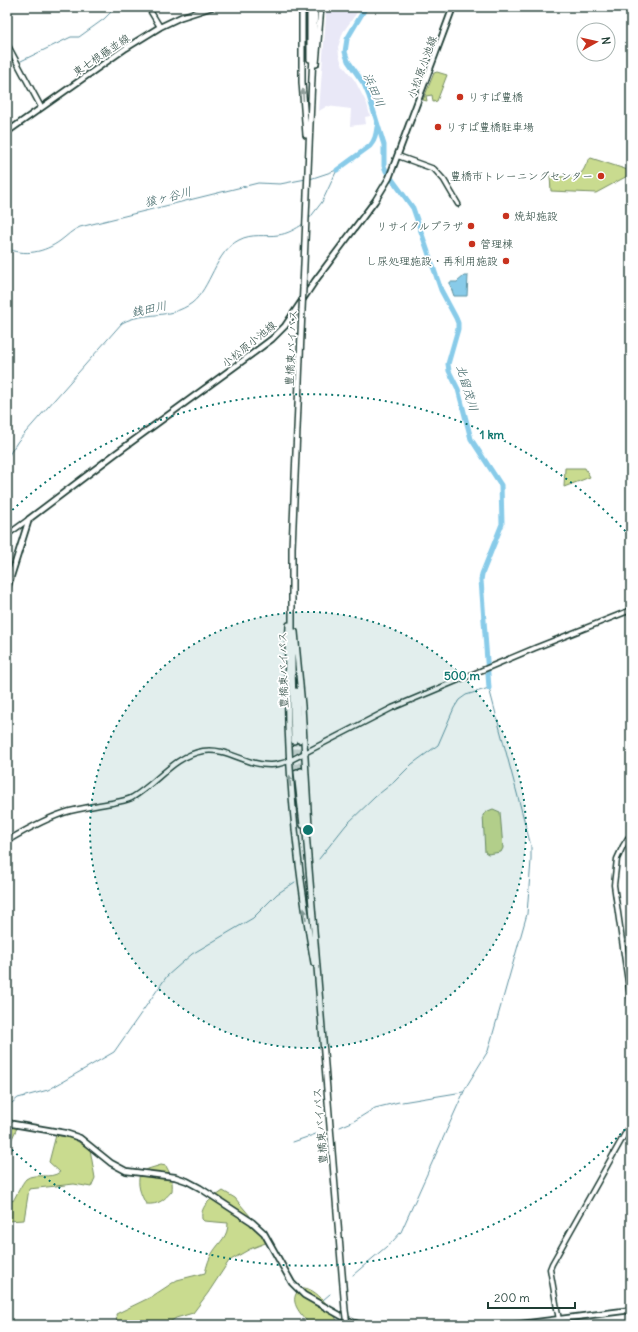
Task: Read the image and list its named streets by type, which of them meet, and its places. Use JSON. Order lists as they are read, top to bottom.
{
  "streets": {
    "highway": ["豊橋東バイパス"],
    "main road": ["東七根藤並線", "小松原小池線"]
  },
  "water": [
    "浜田川",
    "猿ヶ谷川",
    "銭田川",
    "北留茂川"
  ],
  "places": [
    "りすぱ豊橋",
    "りすぱ豊橋駐車場",
    "豊橋市トレーニングセンター",
    "焼却施設",
    "リサイクルプラザ",
    "管理棟",
    "し尿処理施設・再利用施設"
  ],
  "scale_bar": "200 m",
  "north": "right",
  "rings": ["1 km", "500 m"]
}
